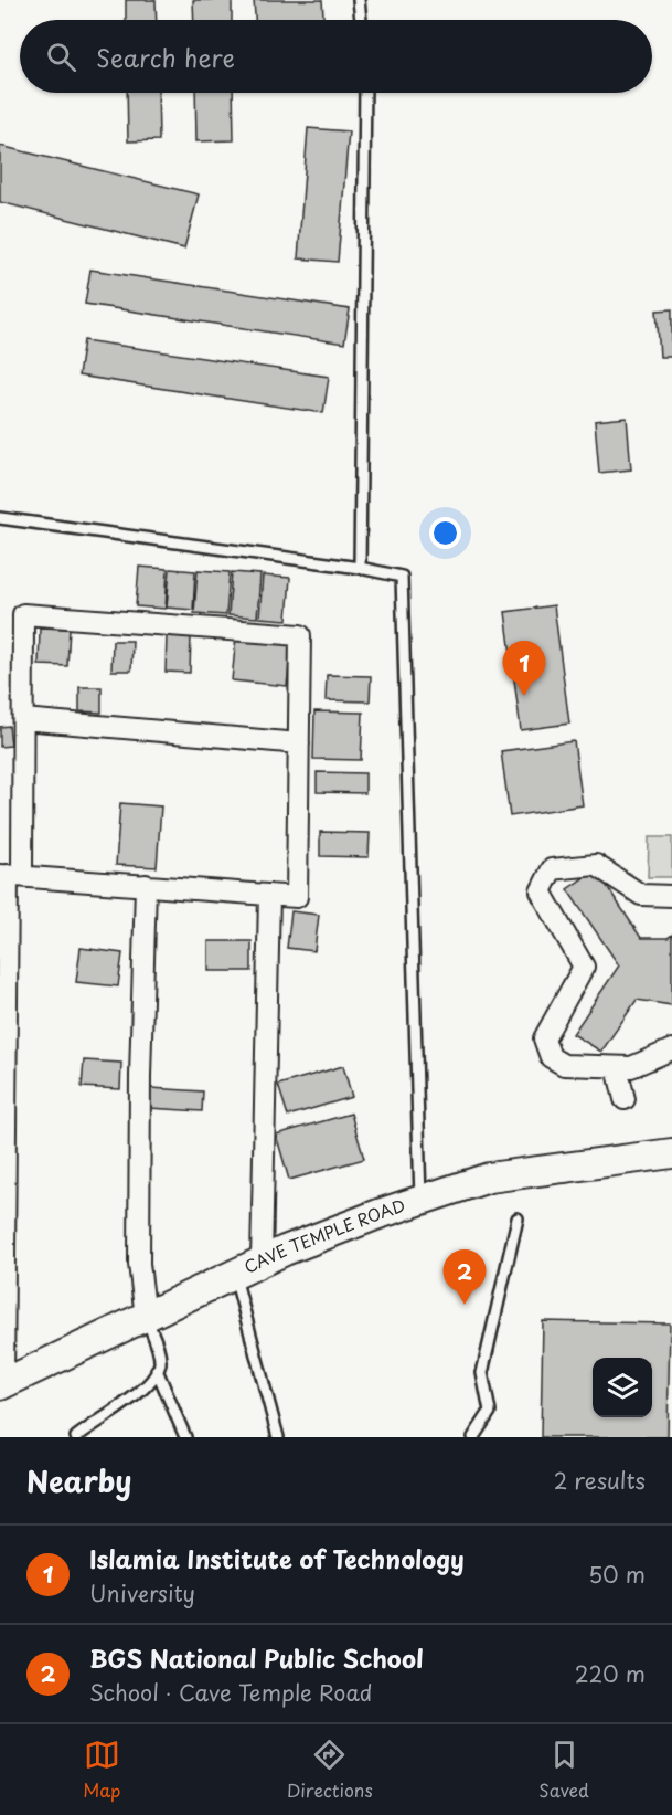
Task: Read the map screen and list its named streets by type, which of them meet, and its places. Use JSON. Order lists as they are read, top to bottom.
{
  "streets": {
    "main road": ["CAVE TEMPLE ROAD"]
  },
  "page": {
    "search": "Search here",
    "pins": ["1", "2"],
    "heading": ["Nearby", "2 results"],
    "list": [
      {
        "mark": "1",
        "name": "Islamia Institute of Technology",
        "note": "University",
        "value": "50 m"
      },
      {
        "mark": "2",
        "name": "BGS National Public School",
        "note": "School · Cave Temple Road",
        "value": "220 m"
      }
    ],
    "nav": ["Map", "Directions", "Saved"]
  }
}
